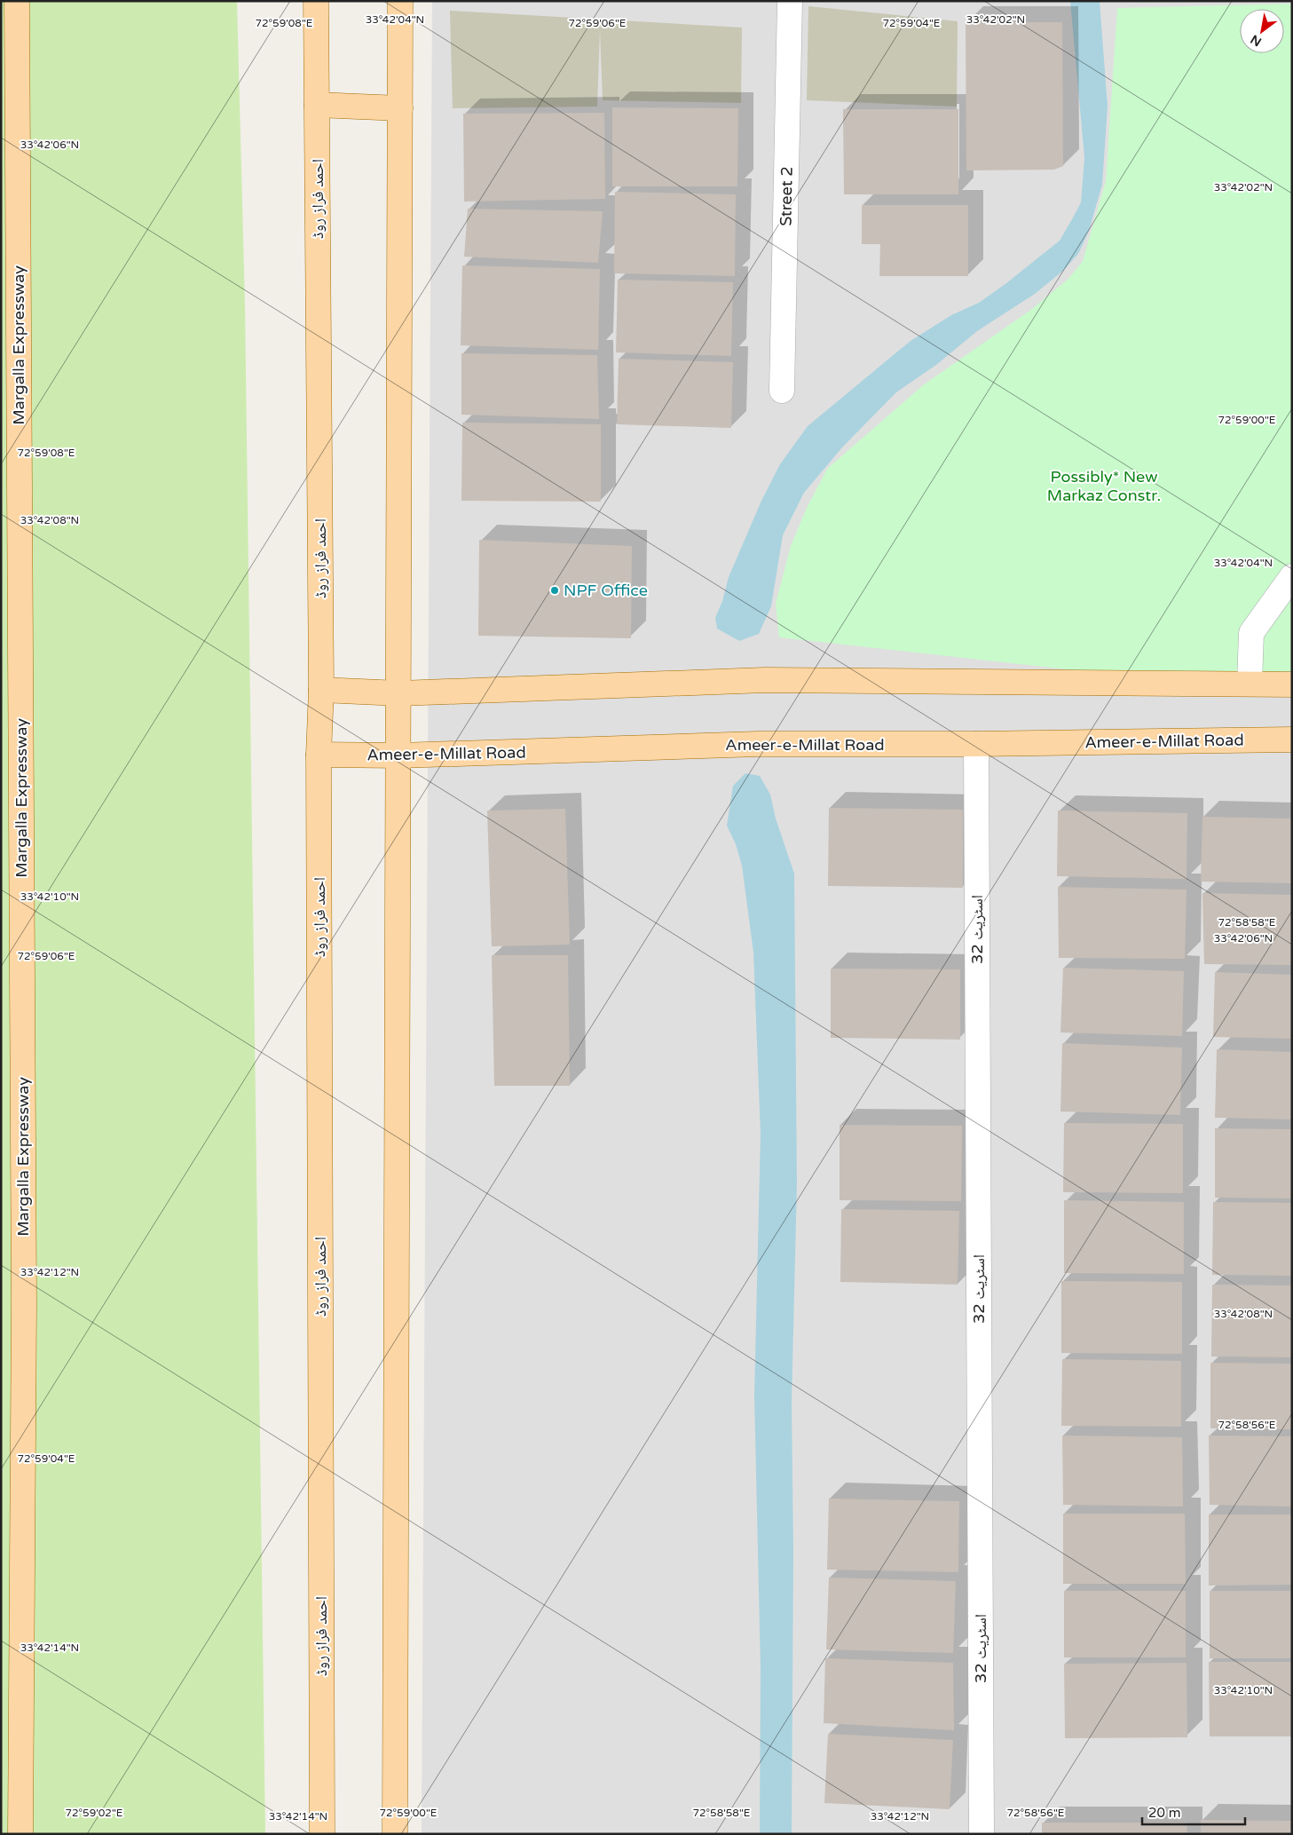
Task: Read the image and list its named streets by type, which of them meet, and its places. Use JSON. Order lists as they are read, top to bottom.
{
  "streets": {
    "main road": ["احمد فراز روڈ", "Margalla Expressway", "Ameer-e-Millat Road"],
    "street": ["Street 2", "اسٹریٹ 32"]
  },
  "crossings": [
    ["احمد فراز روڈ", "Ameer-e-Millat Road"],
    ["Ameer-e-Millat Road", "اسٹریٹ 32"]
  ],
  "parks": ["Possibly* New Markaz Constr."],
  "places": ["NPF Office"],
  "scale_bar": "20 m",
  "north": "bottom left",
  "coordinates": [
    "33°42'04\"N",
    "33°42'02\"N",
    "72°59'08\"E",
    "72°59'06\"E",
    "72°59'04\"E",
    "33°42'06\"N",
    "72°59'00\"E",
    "33°42'08\"N",
    "33°42'10\"N",
    "72°58'58\"E",
    "33°42'12\"N",
    "72°58'56\"E",
    "33°42'14\"N",
    "72°59'02\"E"
  ]
}
